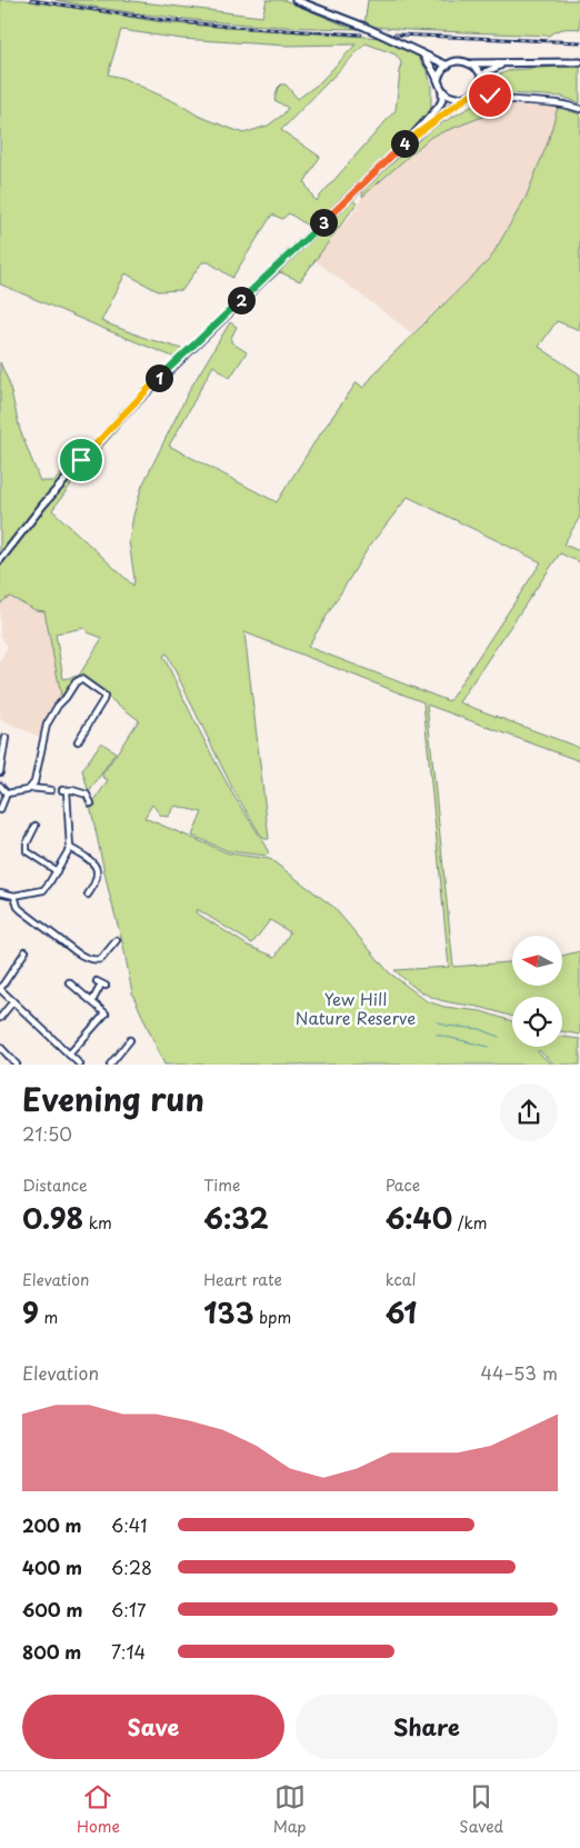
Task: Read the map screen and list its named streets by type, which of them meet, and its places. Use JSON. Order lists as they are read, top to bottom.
{
  "parks": ["Yew Hill Nature Reserve"],
  "north": "left",
  "page": {
    "pins": [
      "4",
      "3",
      "2",
      "1"
    ],
    "heading": ["Evening run", "21:50"],
    "stats": [
      ["Distance", "0.98 km"],
      ["Time", "6:32"],
      ["Pace", "6:40 /km"],
      ["Elevation", "9 m"],
      ["Heart rate", "133 bpm"],
      ["kcal", "61"]
    ],
    "chart": ["Elevation", "44–53 m"],
    "list": [
      {
        "name": "200 m",
        "note": "6:41"
      },
      {
        "name": "400 m",
        "note": "6:28"
      },
      {
        "name": "600 m",
        "note": "6:17"
      },
      {
        "name": "800 m",
        "note": "7:14"
      }
    ],
    "buttons": ["Save", "Share"],
    "tabs": ["Home", "Map", "Saved"]
  }
}
